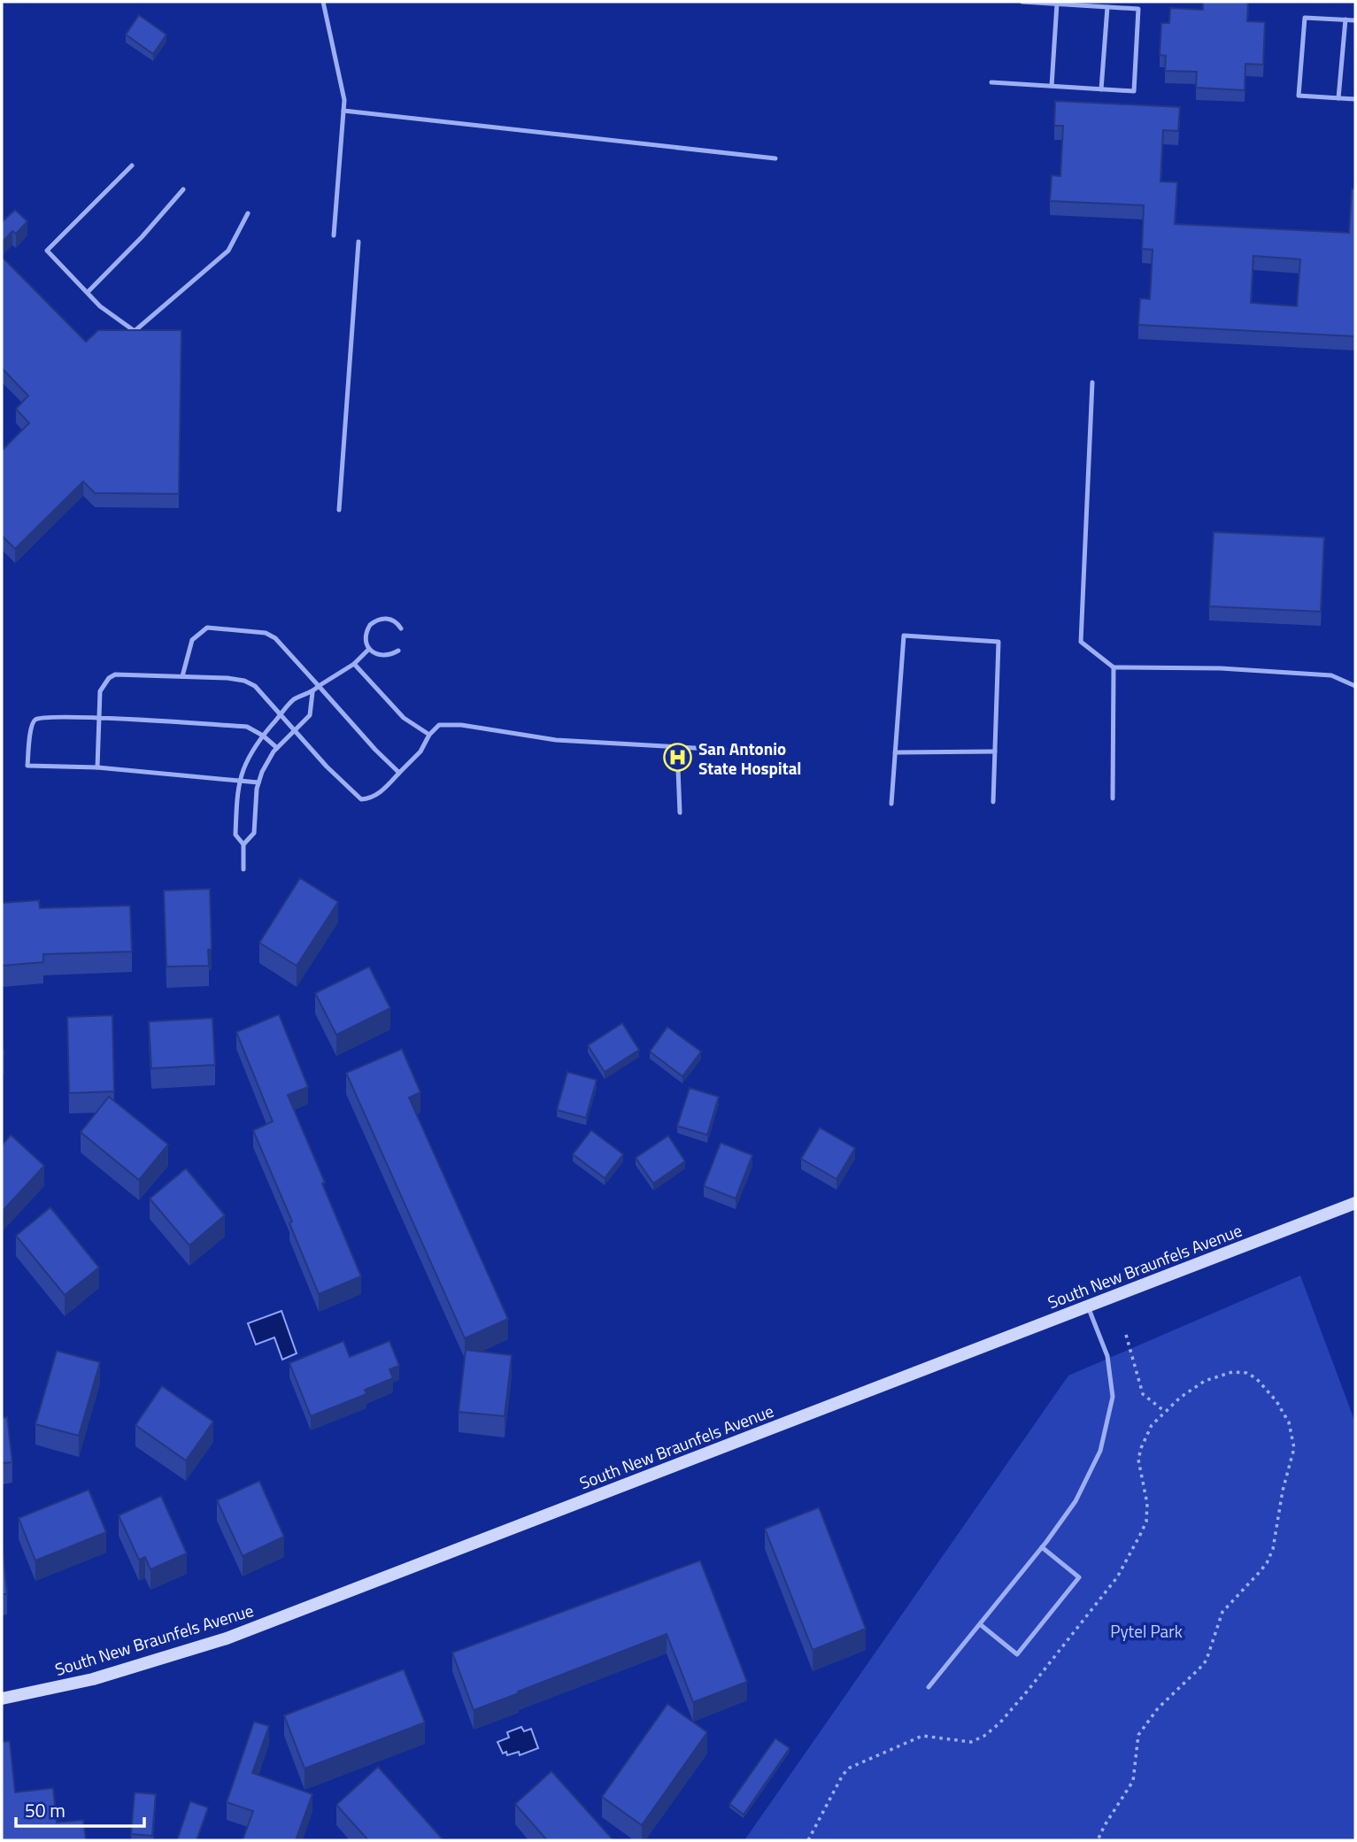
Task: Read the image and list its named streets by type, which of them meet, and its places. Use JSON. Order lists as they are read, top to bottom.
{
  "streets": {
    "main road": ["South New Braunfels Avenue"]
  },
  "parks": ["Pytel Park"],
  "places": {
    "hospital": ["San Antonio State Hospital"]
  },
  "scale_bar": "50 m"
}
